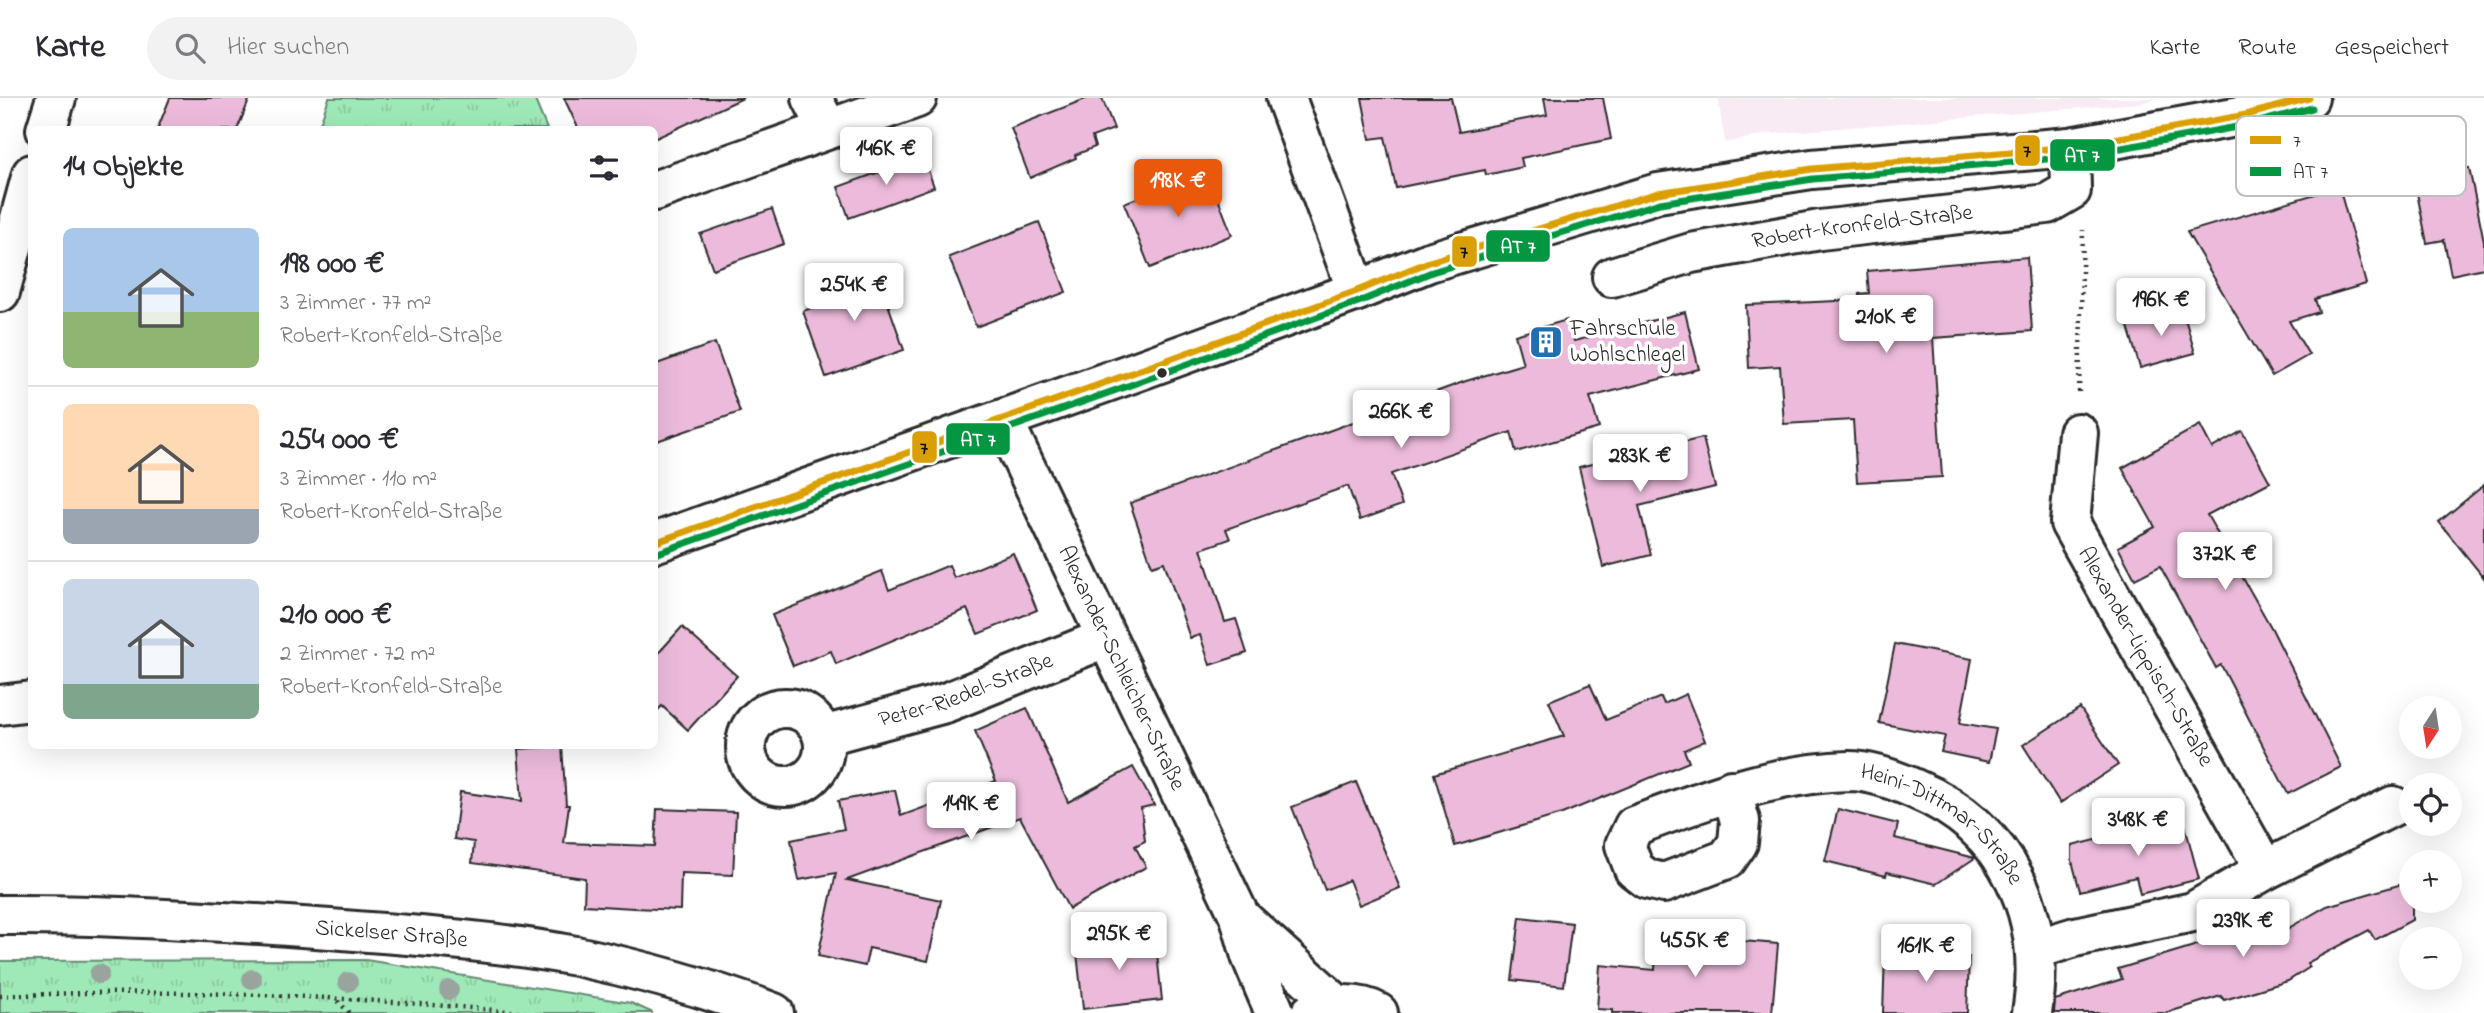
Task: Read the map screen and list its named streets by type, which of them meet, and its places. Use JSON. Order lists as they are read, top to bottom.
{
  "streets": {
    "street": [
      "Robert-Kronfeld-Straße",
      "Alexander-Lippisch-Straße",
      "Alexander-Schleicher-Straße",
      "Peter-Riedel-Straße",
      "Heini-Dittmar-Straße",
      "Sickelser Straße"
    ]
  },
  "crossings": [
    ["Alexander-Schleicher-Straße", "Peter-Riedel-Straße"]
  ],
  "places": {
    "building": ["Fahrschule Wohlschlegel"]
  },
  "lines": ["transit line 7"],
  "legend": ["7", "AT 7"],
  "north": "bottom",
  "page": {
    "header": "Karte",
    "search": "Hier suchen",
    "nav": ["Karte", "Route", "Gespeichert"],
    "heading": "14 Objekte",
    "price": [
      "146K €",
      "198K €",
      "254K €",
      "196K €",
      "210K €",
      "266K €",
      "283K €",
      "372K €",
      "149K €",
      "348K €",
      "239K €",
      "295K €",
      "455K €",
      "161K €"
    ],
    "list": [
      {
        "name": "198 000 €",
        "note": "3 Zimmer · 77 m² · Robert-Kronfeld-Straße"
      },
      {
        "name": "254 000 €",
        "note": "3 Zimmer · 110 m² · Robert-Kronfeld-Straße"
      },
      {
        "name": "210 000 €",
        "note": "2 Zimmer · 72 m² · Robert-Kronfeld-Straße"
      }
    ],
    "map_buttons": ["+", "−"]
  }
}
